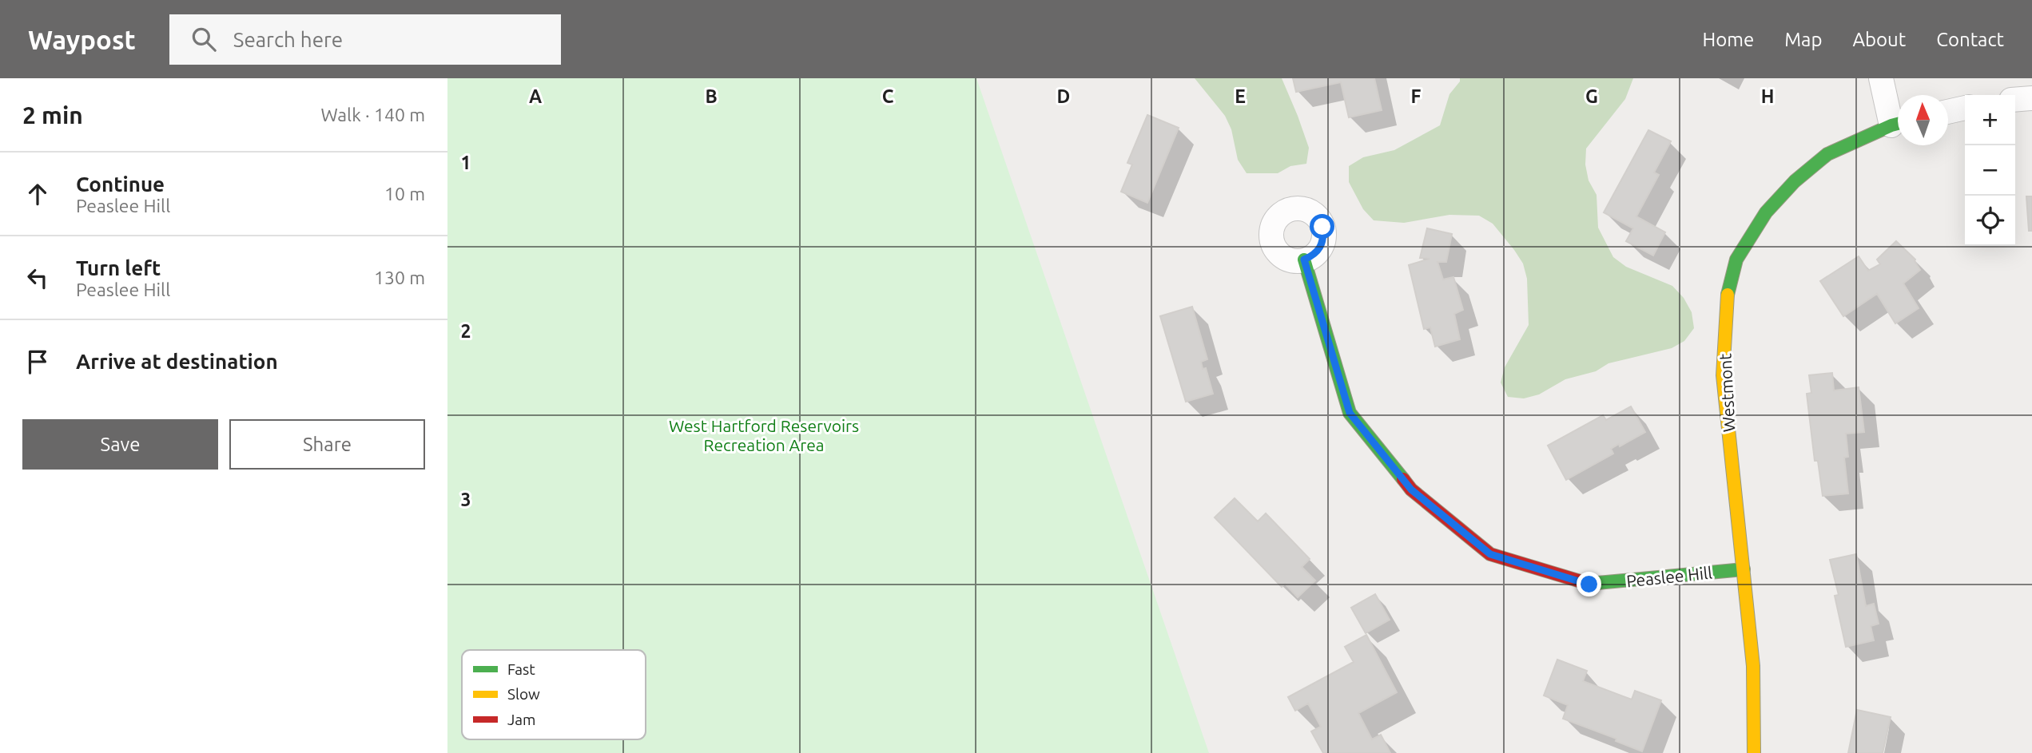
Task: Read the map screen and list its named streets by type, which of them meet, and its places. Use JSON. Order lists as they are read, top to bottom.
{
  "streets": {
    "street": ["Westmont", "Peaslee Hill"]
  },
  "crossings": [
    ["Westmont", "Peaslee Hill"]
  ],
  "parks": ["West Hartford Reservoirs Recreation Area"],
  "legend": ["Fast", "Slow", "Jam"],
  "north": "top",
  "page": {
    "header": "Waypost",
    "search": "Search here",
    "nav": [
      "Home",
      "Map",
      "About",
      "Contact"
    ],
    "heading": ["2 min", "Walk · 140 m"],
    "map_buttons": ["+", "−"],
    "list": [
      ["Continue", "Peaslee Hill", "10 m"],
      ["Turn left", "Peaslee Hill", "130 m"],
      "Arrive at destination"
    ],
    "buttons": ["Save", "Share"]
  },
  "grid": {
    "columns": [
      "A",
      "B",
      "C",
      "D",
      "E",
      "F",
      "G",
      "H"
    ],
    "rows": ["1", "2", "3"]
  }
}
